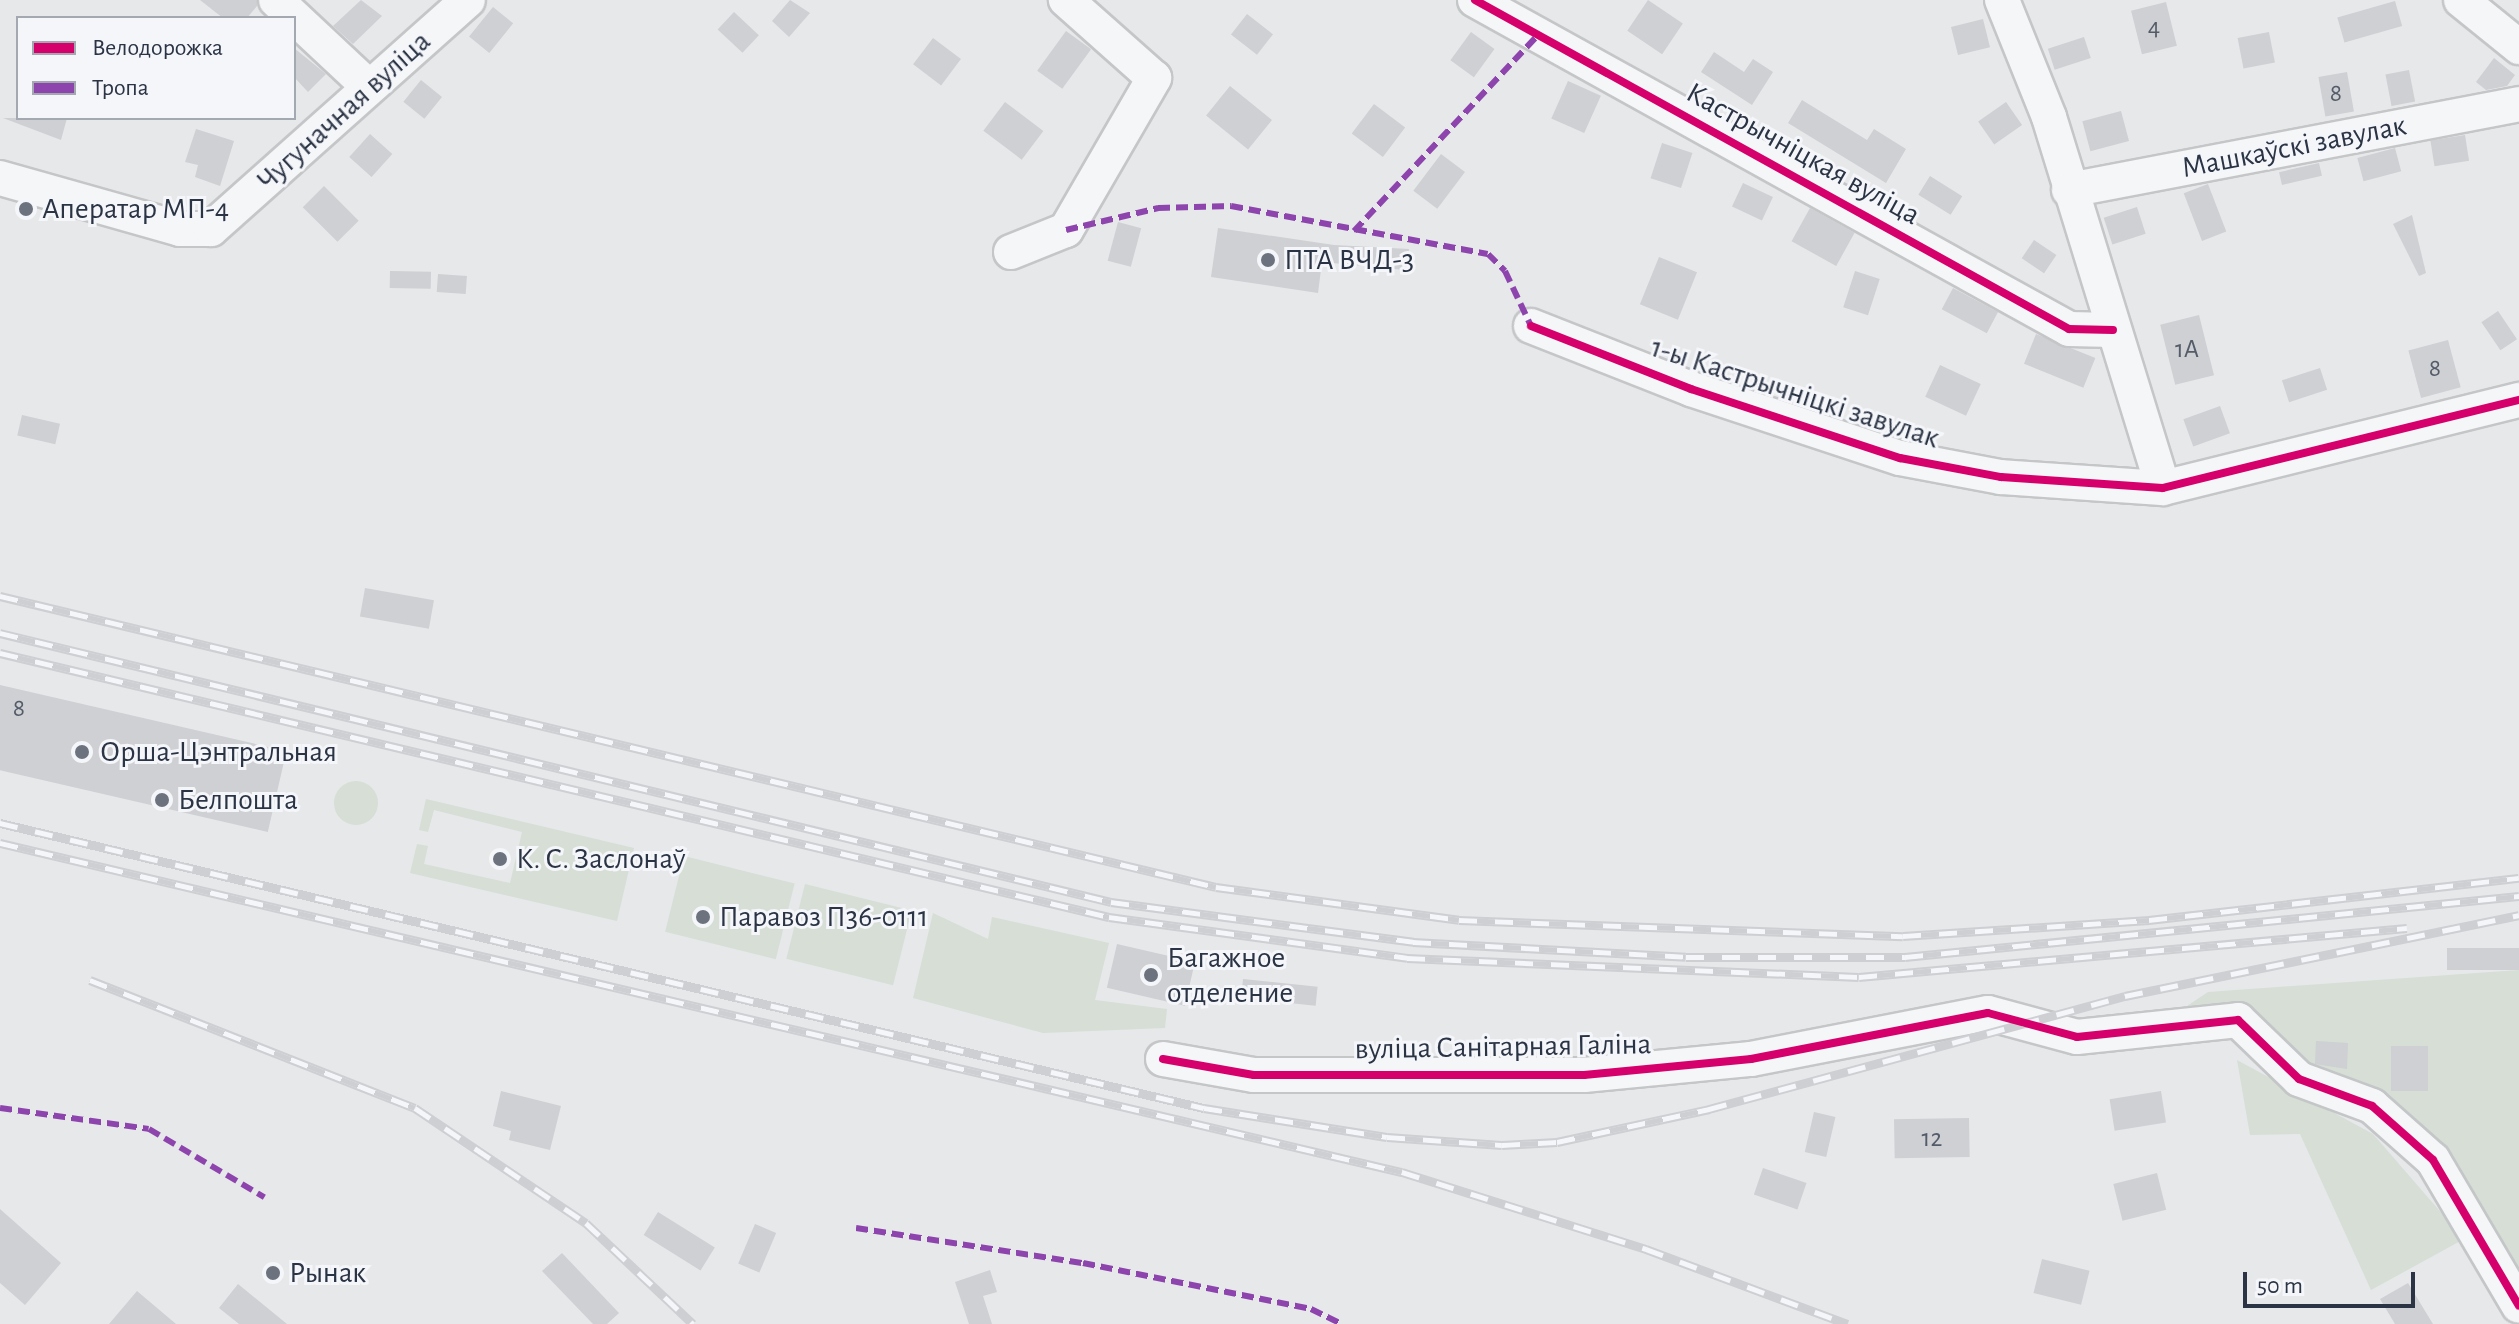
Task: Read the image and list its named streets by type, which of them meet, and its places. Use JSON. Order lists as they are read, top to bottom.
{
  "streets": {
    "street": [
      "Чугуначная вуліца",
      "Машкаўскі завулак",
      "Кастрычніцкая вуліца",
      "1-ы Кастрычніцкі завулак",
      "вуліца Санітарная Галіна"
    ]
  },
  "places": [
    "Аператар МП-4",
    "ПТА ВЧД-3",
    "Орша-Цэнтральная",
    "Белпошта",
    "К. С. Заслонаў",
    "Паравоз П36-0111",
    "Багажное отделение",
    "Рынак"
  ],
  "house_numbers": [
    "4",
    "8",
    "1А",
    "8",
    "8",
    "12"
  ],
  "legend": ["Велодорожка", "Тропа"],
  "scale_bar": "50 m"
}
